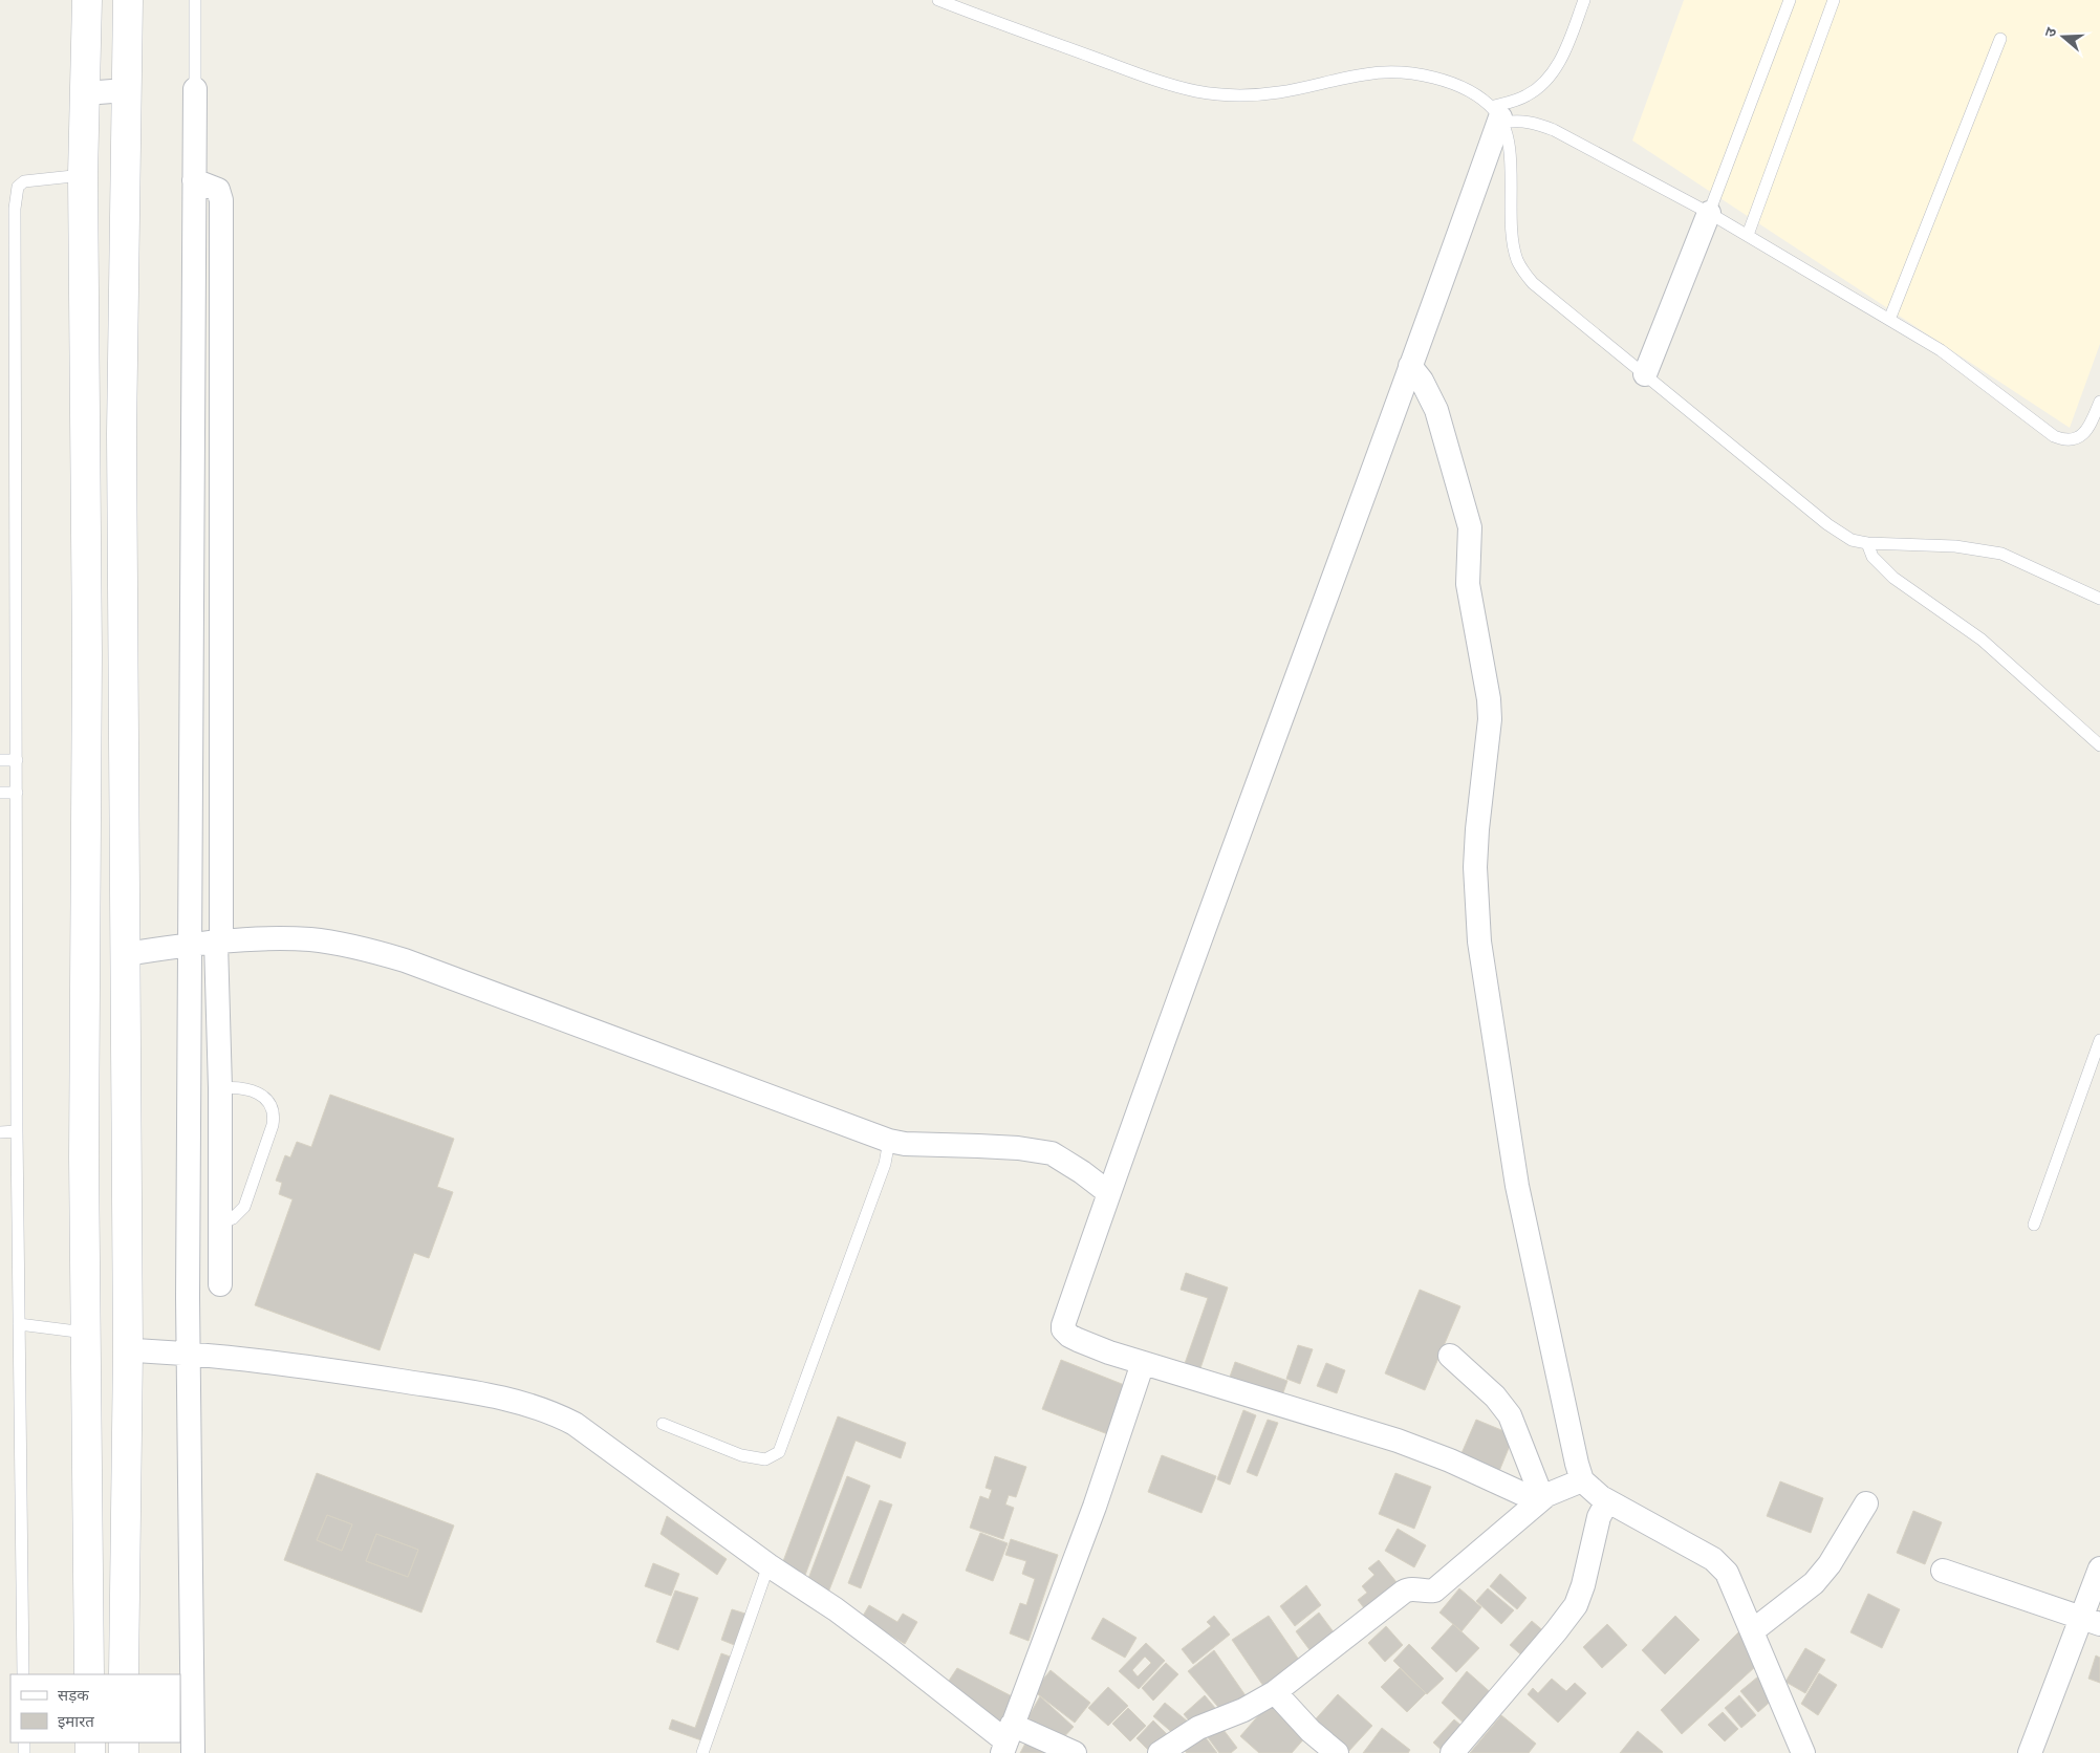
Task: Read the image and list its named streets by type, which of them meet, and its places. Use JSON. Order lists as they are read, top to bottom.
{
  "legend": ["सड़क", "इमारत"],
  "north": "left"
}
